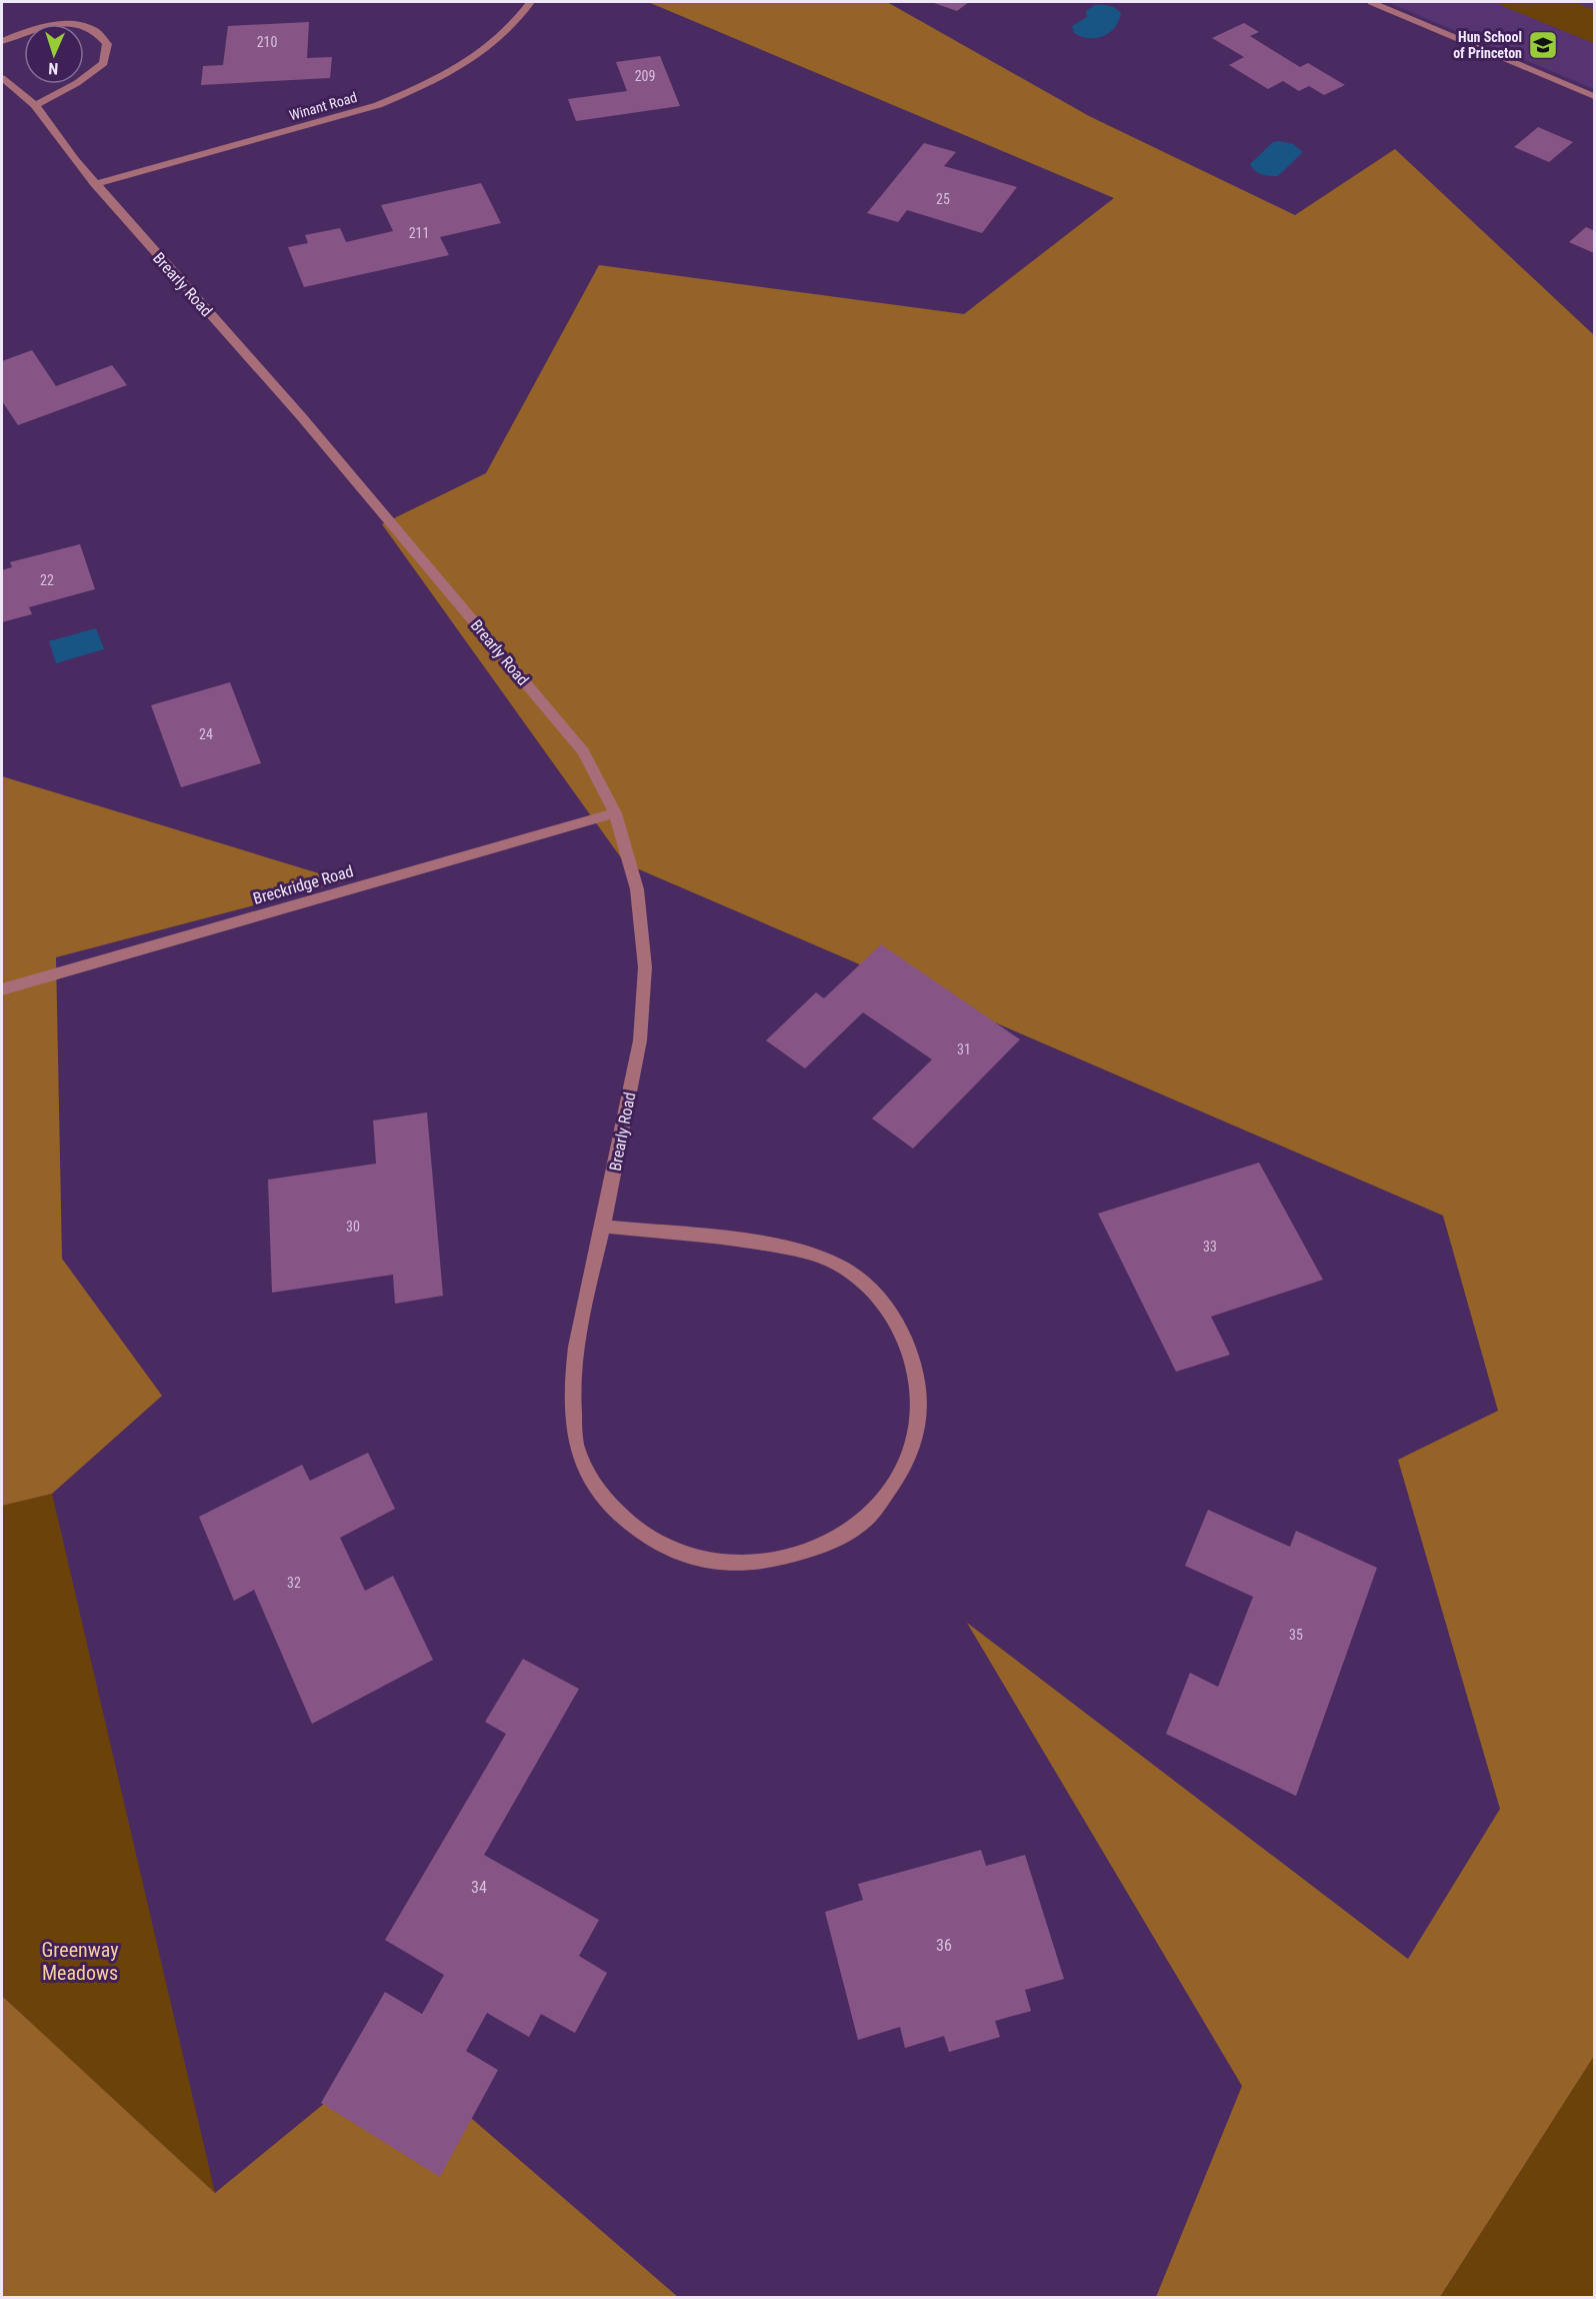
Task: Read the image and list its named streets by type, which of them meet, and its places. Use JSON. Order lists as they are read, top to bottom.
{
  "streets": {
    "street": ["Winant Road", "Brearly Road", "Breckridge Road"]
  },
  "crossings": [
    ["Winant Road", "Brearly Road"],
    ["Brearly Road", "Breckridge Road"]
  ],
  "parks": ["Greenway Meadows"],
  "places": {
    "school or university": ["Hun School of Princeton"]
  },
  "house_numbers": [
    "210",
    "209",
    "25",
    "211",
    "22",
    "24",
    "31",
    "30",
    "33",
    "32",
    "35",
    "34",
    "36"
  ],
  "north": "bottom"
}
